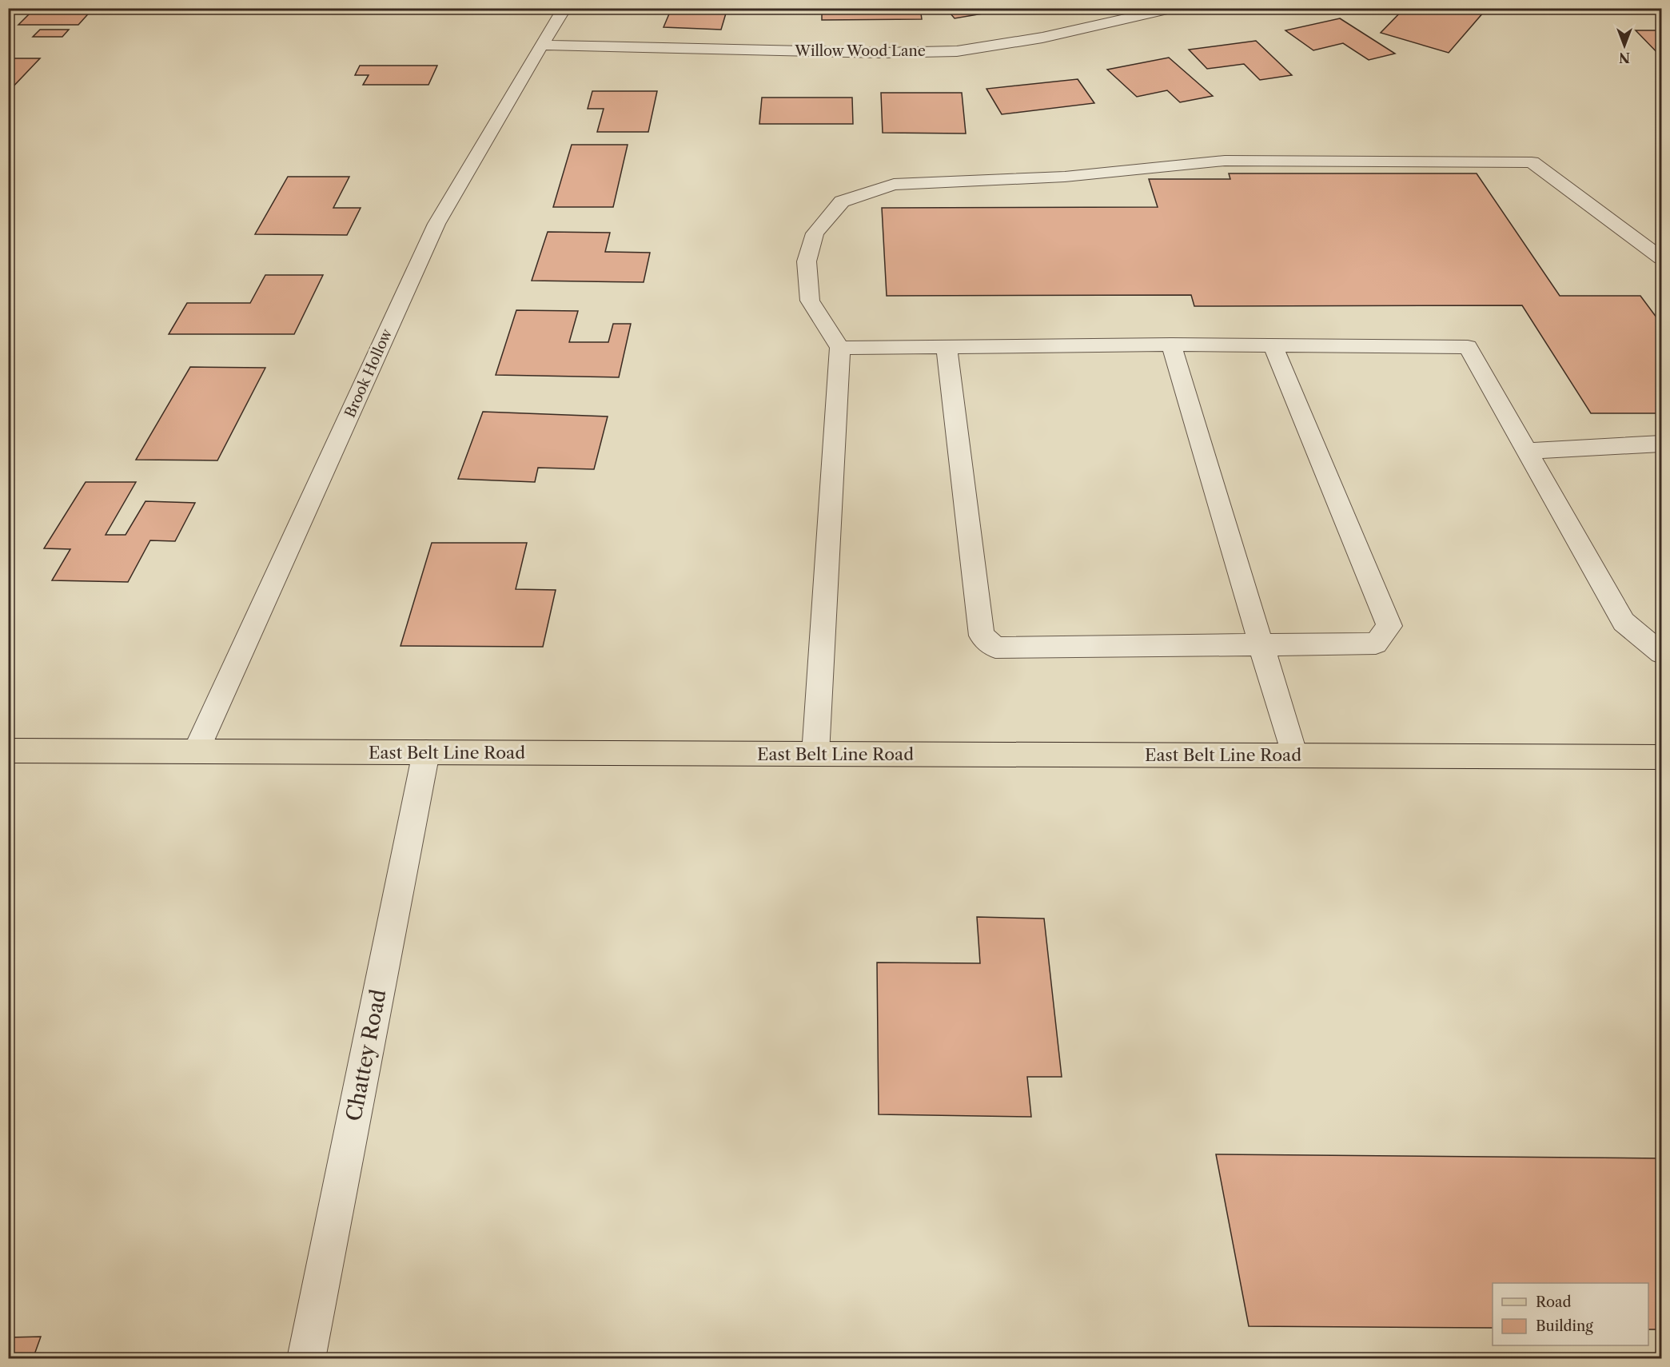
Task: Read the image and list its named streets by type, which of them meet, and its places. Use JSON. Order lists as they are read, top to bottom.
{
  "streets": {
    "main road": ["East Belt Line Road"],
    "street": ["Willow Wood Lane", "Brook Hollow", "Chattey Road"]
  },
  "crossings": [
    ["Willow Wood Lane", "Brook Hollow"],
    ["Brook Hollow", "East Belt Line Road"],
    ["East Belt Line Road", "Chattey Road"]
  ],
  "legend": ["Road", "Building"],
  "north": "bottom"
}
